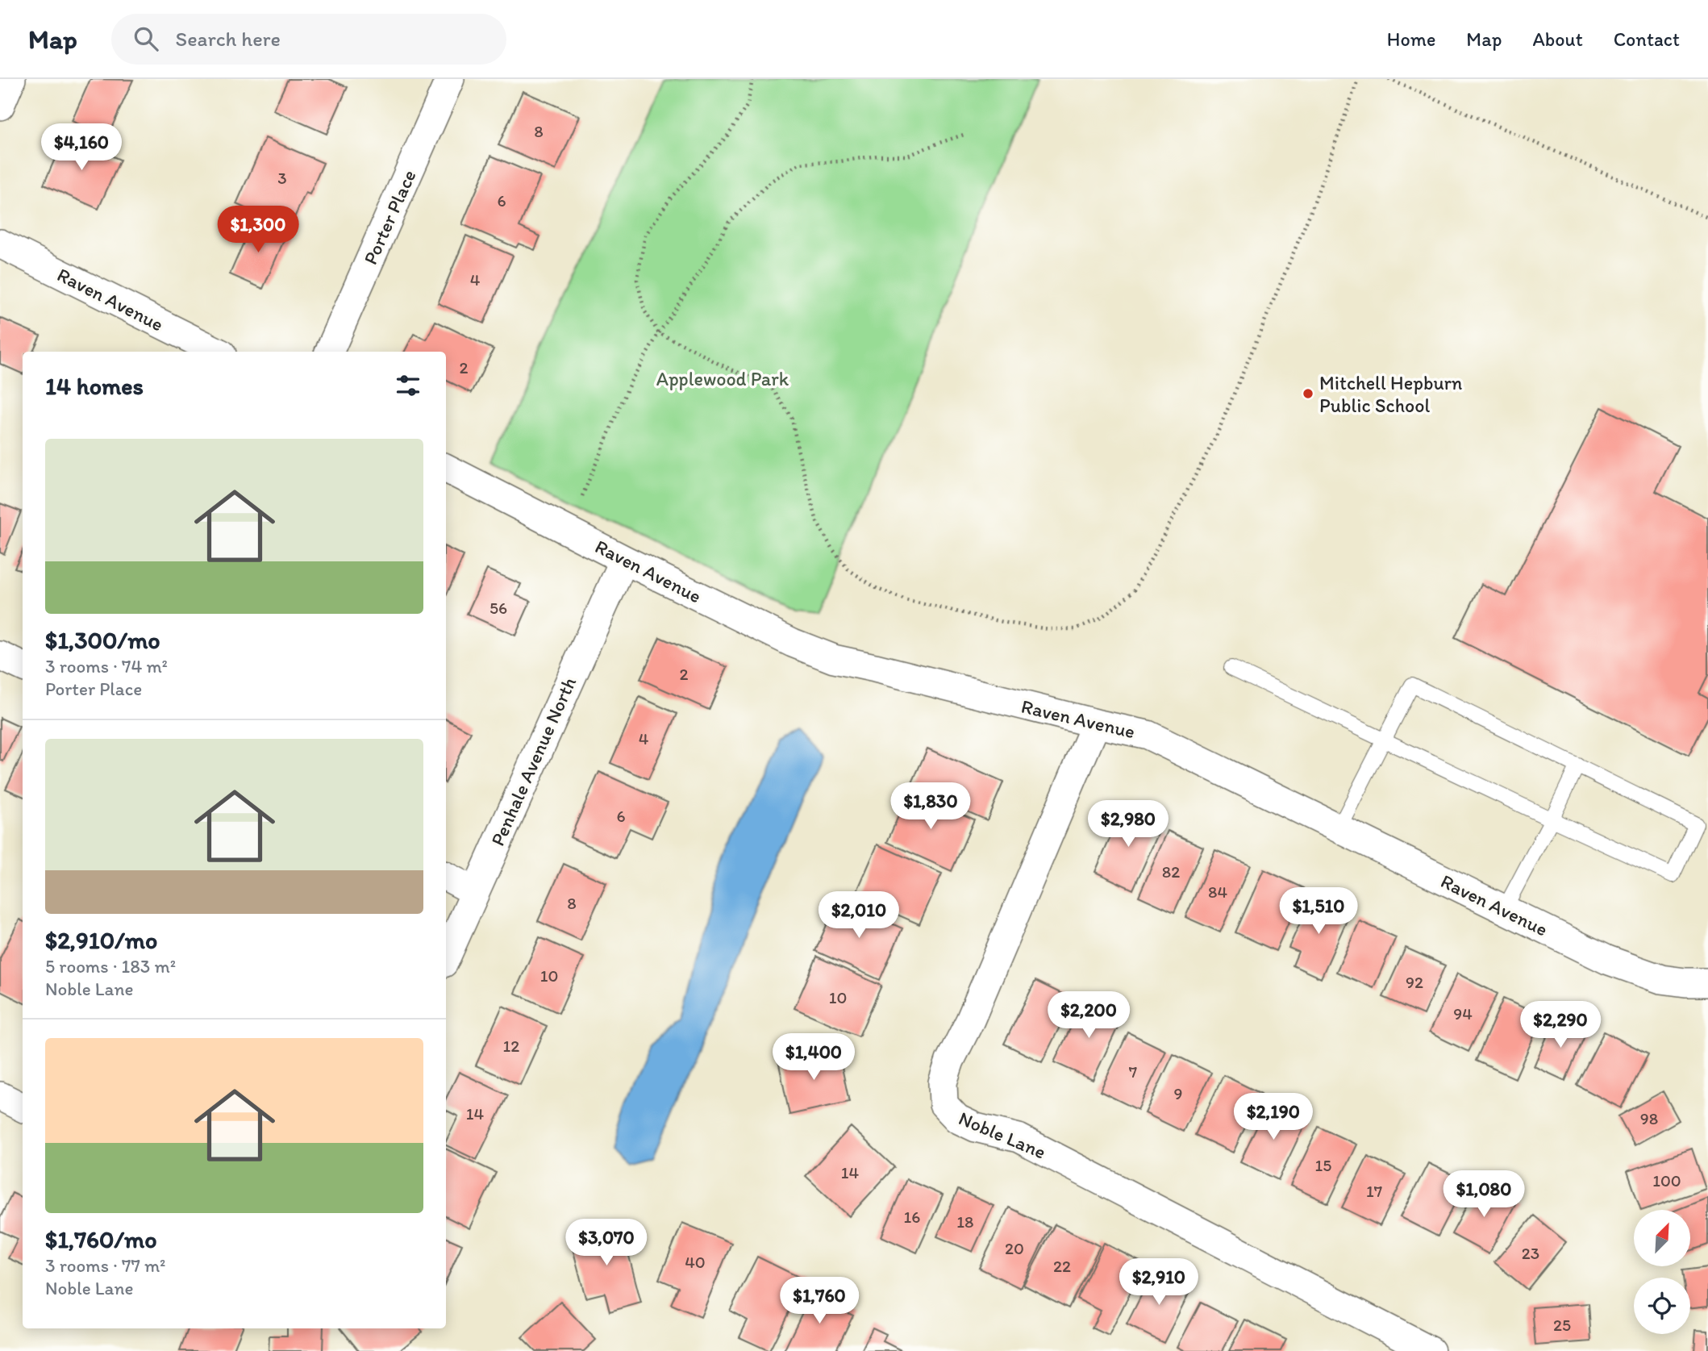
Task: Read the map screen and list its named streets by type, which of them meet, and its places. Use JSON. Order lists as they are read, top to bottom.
{
  "streets": {
    "street": [
      "Porter Place",
      "Raven Avenue",
      "Penhale Avenue North",
      "Noble Lane"
    ]
  },
  "crossings": [
    ["Raven Avenue", "Penhale Avenue North"],
    ["Raven Avenue", "Noble Lane"]
  ],
  "parks": ["Applewood Park"],
  "places": ["Mitchell Hepburn Public School"],
  "house_numbers": [
    "8",
    "3",
    "6",
    "4",
    "2",
    "56",
    "2",
    "4",
    "6",
    "82",
    "84",
    "8",
    "10",
    "92",
    "10",
    "94",
    "12",
    "7",
    "9",
    "14",
    "98",
    "15",
    "14",
    "100",
    "17",
    "16",
    "18",
    "20",
    "23",
    "40",
    "22",
    "25"
  ],
  "north": "top right",
  "page": {
    "header": "Map",
    "search": "Search here",
    "nav": [
      "Home",
      "Map",
      "About",
      "Contact"
    ],
    "price": [
      "$4,160",
      "$1,300",
      "$1,830",
      "$2,980",
      "$1,510",
      "$2,010",
      "$2,200",
      "$2,290",
      "$1,400",
      "$2,190",
      "$1,080",
      "$3,070",
      "$2,910",
      "$1,760"
    ],
    "heading": "14 homes",
    "list": [
      {
        "name": "$1,300/mo",
        "note": "3 rooms · 74 m² · Porter Place"
      },
      {
        "name": "$2,910/mo",
        "note": "5 rooms · 183 m² · Noble Lane"
      },
      {
        "name": "$1,760/mo",
        "note": "3 rooms · 77 m² · Noble Lane"
      }
    ]
  }
}
